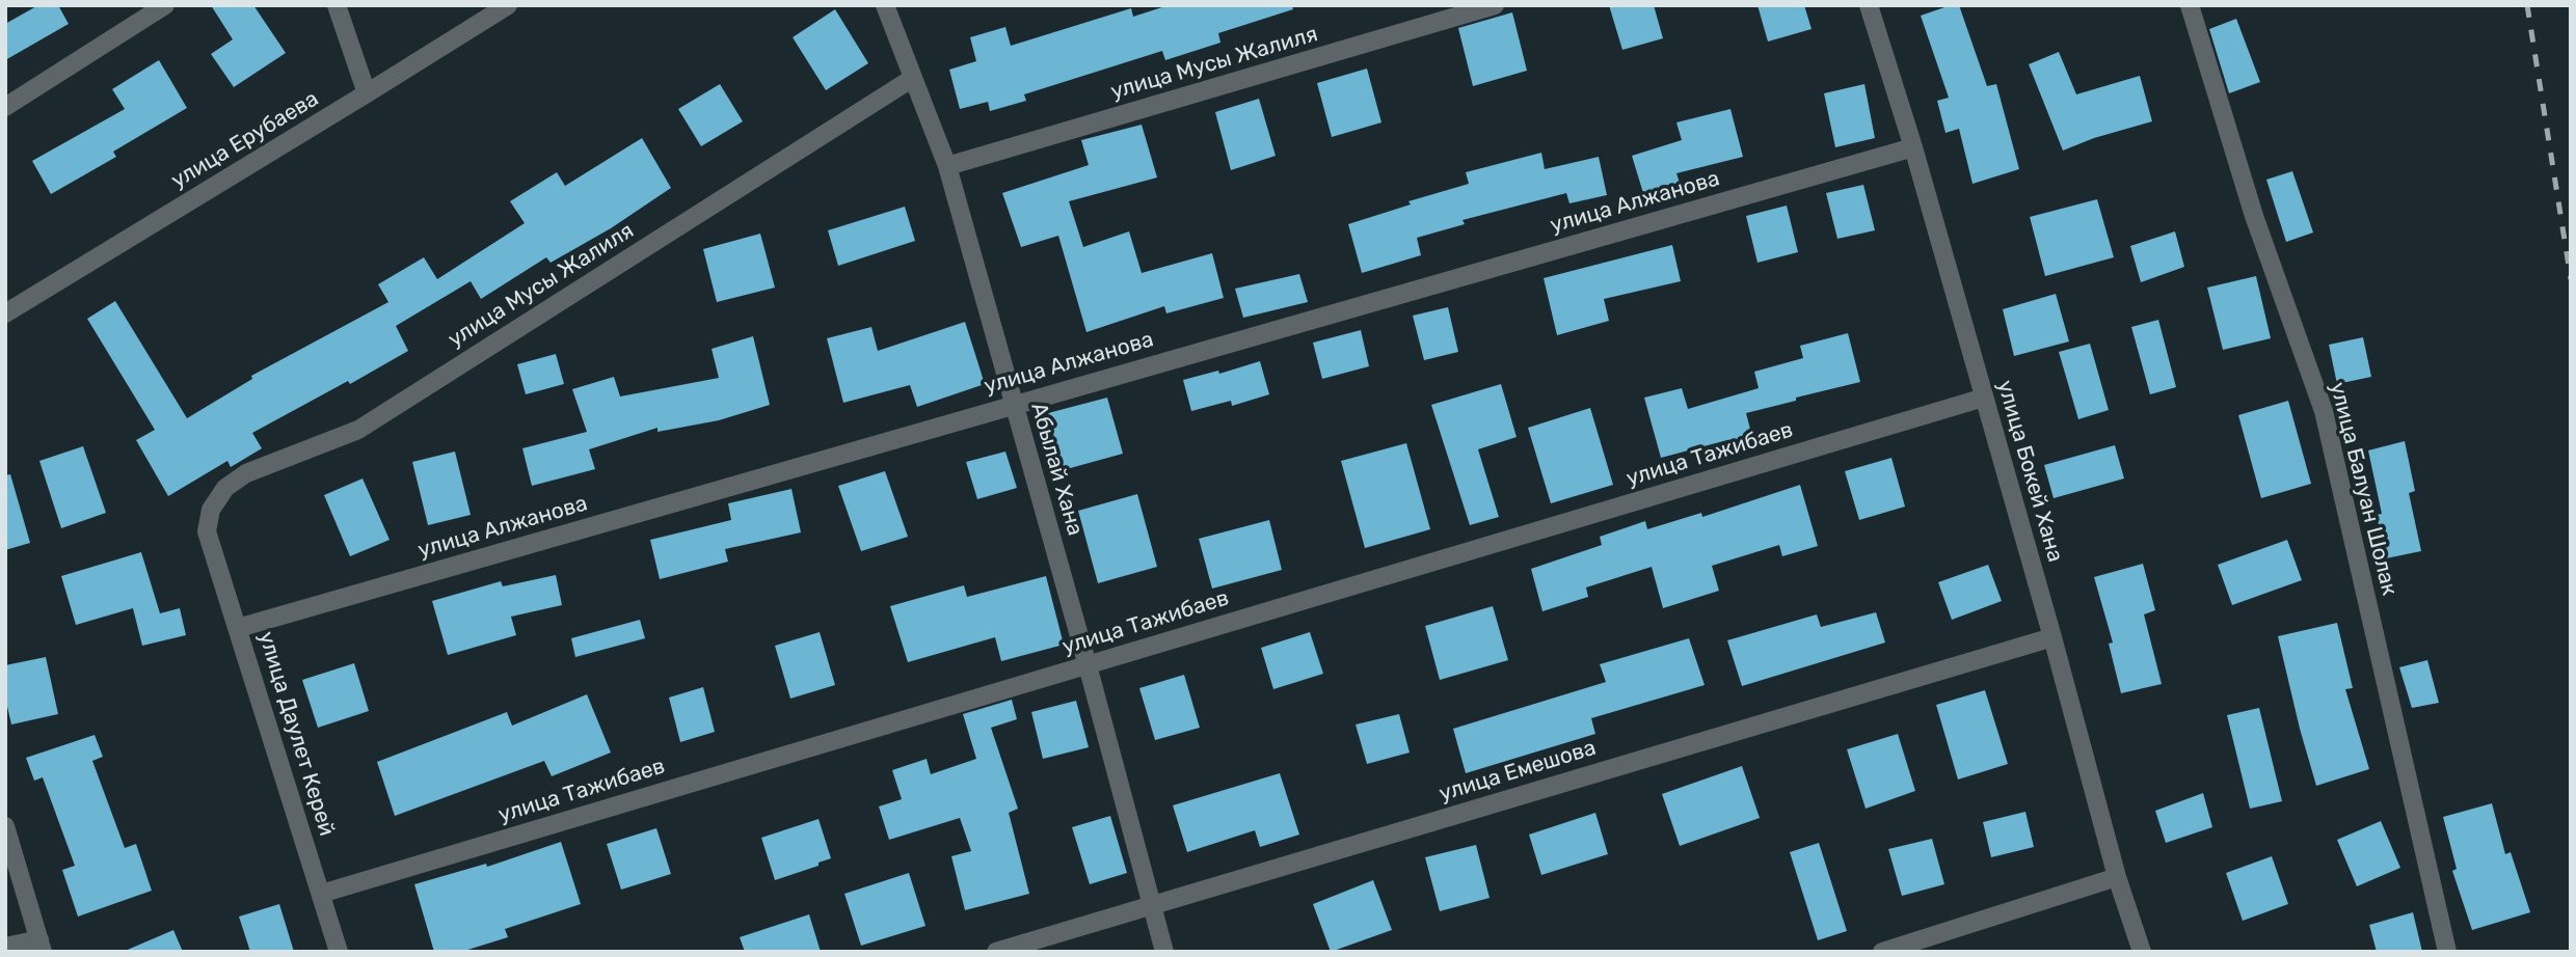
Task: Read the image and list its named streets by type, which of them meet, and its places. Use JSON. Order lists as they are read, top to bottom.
{
  "streets": {
    "street": [
      "улица Мусы Жалиля",
      "улица Ерубаева",
      "улица Алжанова",
      "улица Тажибаев",
      "Абылай Хана",
      "улица Бокей Хана",
      "улица Балуан Шолак",
      "улица Даулет Керей",
      "улица Емешова"
    ]
  },
  "crossings": [
    ["улица Мусы Жалиля", "Абылай Хана"],
    ["улица Мусы Жалиля", "улица Даулет Керей"],
    ["улица Алжанова", "Абылай Хана"],
    ["улица Алжанова", "улица Бокей Хана"],
    ["улица Алжанова", "улица Даулет Керей"],
    ["улица Тажибаев", "Абылай Хана"],
    ["улица Тажибаев", "улица Бокей Хана"],
    ["улица Тажибаев", "улица Даулет Керей"],
    ["Абылай Хана", "улица Емешова"],
    ["улица Бокей Хана", "улица Емешова"]
  ]
}
